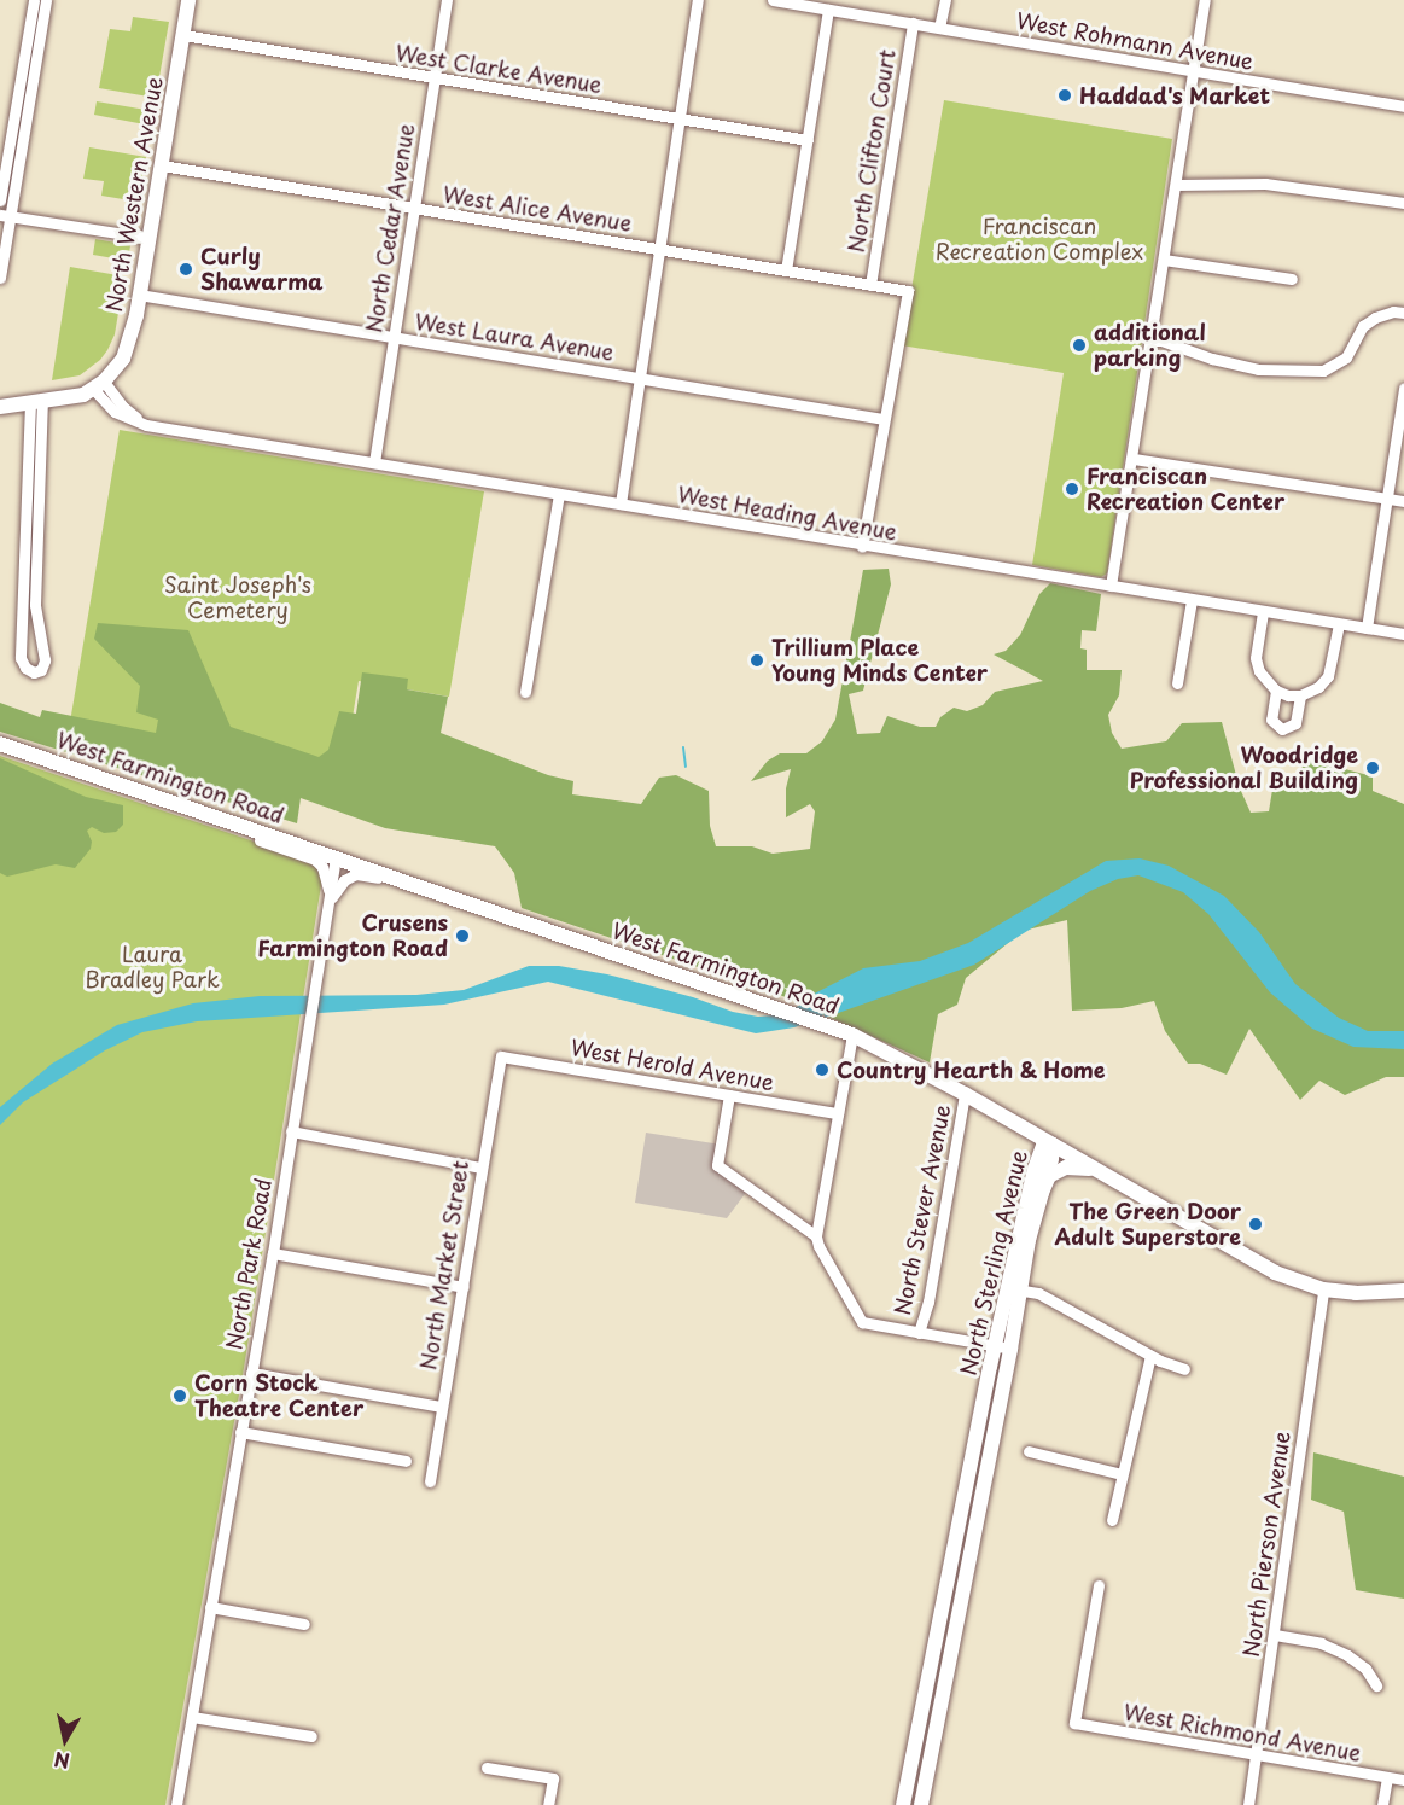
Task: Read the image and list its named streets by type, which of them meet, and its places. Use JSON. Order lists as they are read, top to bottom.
{
  "streets": {
    "main road": ["North Western Avenue", "West Farmington Road", "North Sterling Avenue"],
    "street": [
      "West Rohmann Avenue",
      "West Clarke Avenue",
      "North Clifton Court",
      "West Alice Avenue",
      "North Cedar Avenue",
      "West Laura Avenue",
      "West Heading Avenue",
      "West Herold Avenue",
      "North Stever Avenue",
      "North Park Road",
      "North Market Street",
      "North Pierson Avenue",
      "West Richmond Avenue"
    ]
  },
  "crossings": [
    ["West Rohmann Avenue", "North Clifton Court"],
    ["West Clarke Avenue", "North Western Avenue"],
    ["West Clarke Avenue", "North Cedar Avenue"],
    ["North Clifton Court", "West Alice Avenue"],
    ["North Western Avenue", "West Alice Avenue"],
    ["North Western Avenue", "West Laura Avenue"],
    ["North Western Avenue", "West Heading Avenue"],
    ["West Alice Avenue", "North Cedar Avenue"],
    ["West Alice Avenue", "West Laura Avenue"],
    ["North Cedar Avenue", "West Laura Avenue"],
    ["North Cedar Avenue", "West Heading Avenue"],
    ["West Farmington Road", "North Stever Avenue"],
    ["West Farmington Road", "North Sterling Avenue"],
    ["West Farmington Road", "North Park Road"],
    ["West Farmington Road", "North Pierson Avenue"],
    ["West Herold Avenue", "North Market Street"],
    ["North Pierson Avenue", "West Richmond Avenue"]
  ],
  "parks": ["Franciscan Recreation Complex", "Saint Joseph's Cemetery", "Laura Bradley Park"],
  "places": [
    "Haddad's Market",
    "Curly Shawarma",
    "additional parking",
    "Franciscan Recreation Center",
    "Trillium Place Young Minds Center",
    "Woodridge Professional Building",
    "Crusens Farmington Road",
    "Country Hearth & Home",
    "The Green Door Adult Superstore",
    "Corn Stock Theatre Center"
  ],
  "north": "bottom"
}
